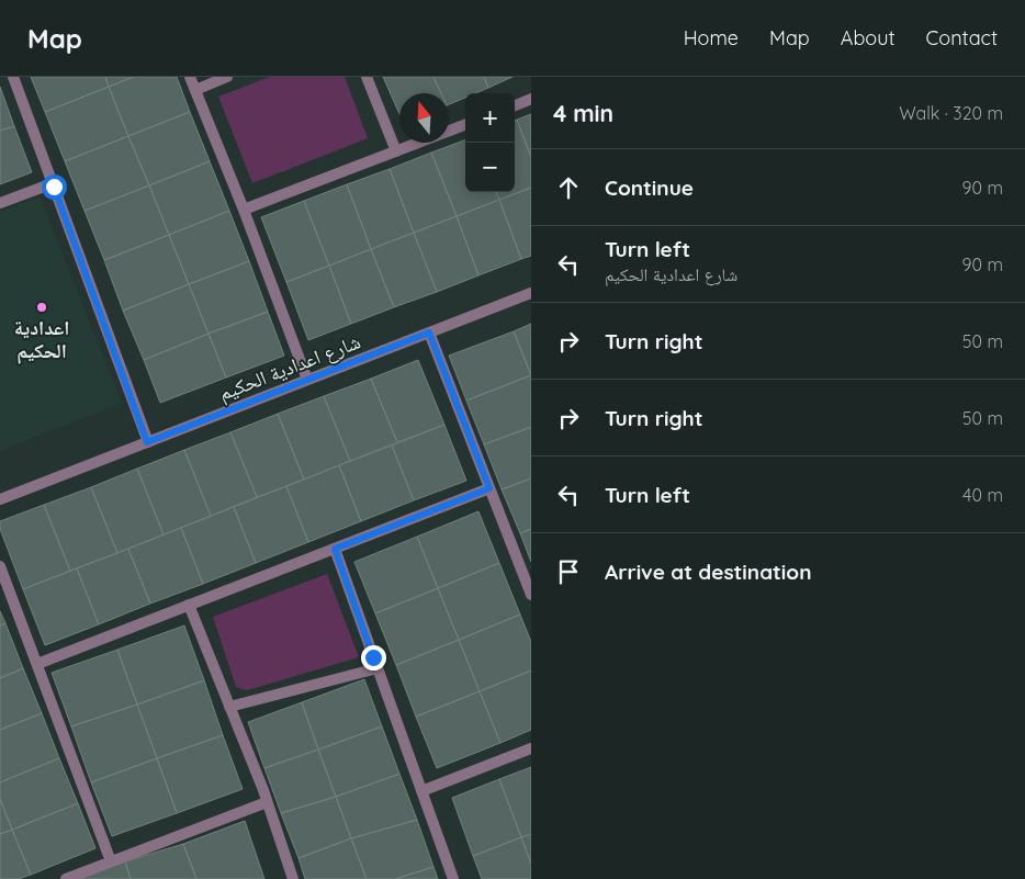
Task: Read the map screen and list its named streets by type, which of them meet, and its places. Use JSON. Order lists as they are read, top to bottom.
{
  "streets": {
    "street": ["شارع اعدادية الحكيم"]
  },
  "places": ["اعدادية الحكيم"],
  "north": "top",
  "page": {
    "header": "Map",
    "nav": [
      "Home",
      "Map",
      "About",
      "Contact"
    ],
    "heading": ["4 min", "Walk · 320 m"],
    "map_buttons": ["+", "−"],
    "list": [
      ["Continue", "90 m"],
      ["Turn left", "شارع اعدادية الحكيم", "90 m"],
      ["Turn right", "50 m"],
      ["Turn right", "50 m"],
      ["Turn left", "40 m"],
      "Arrive at destination"
    ]
  }
}
